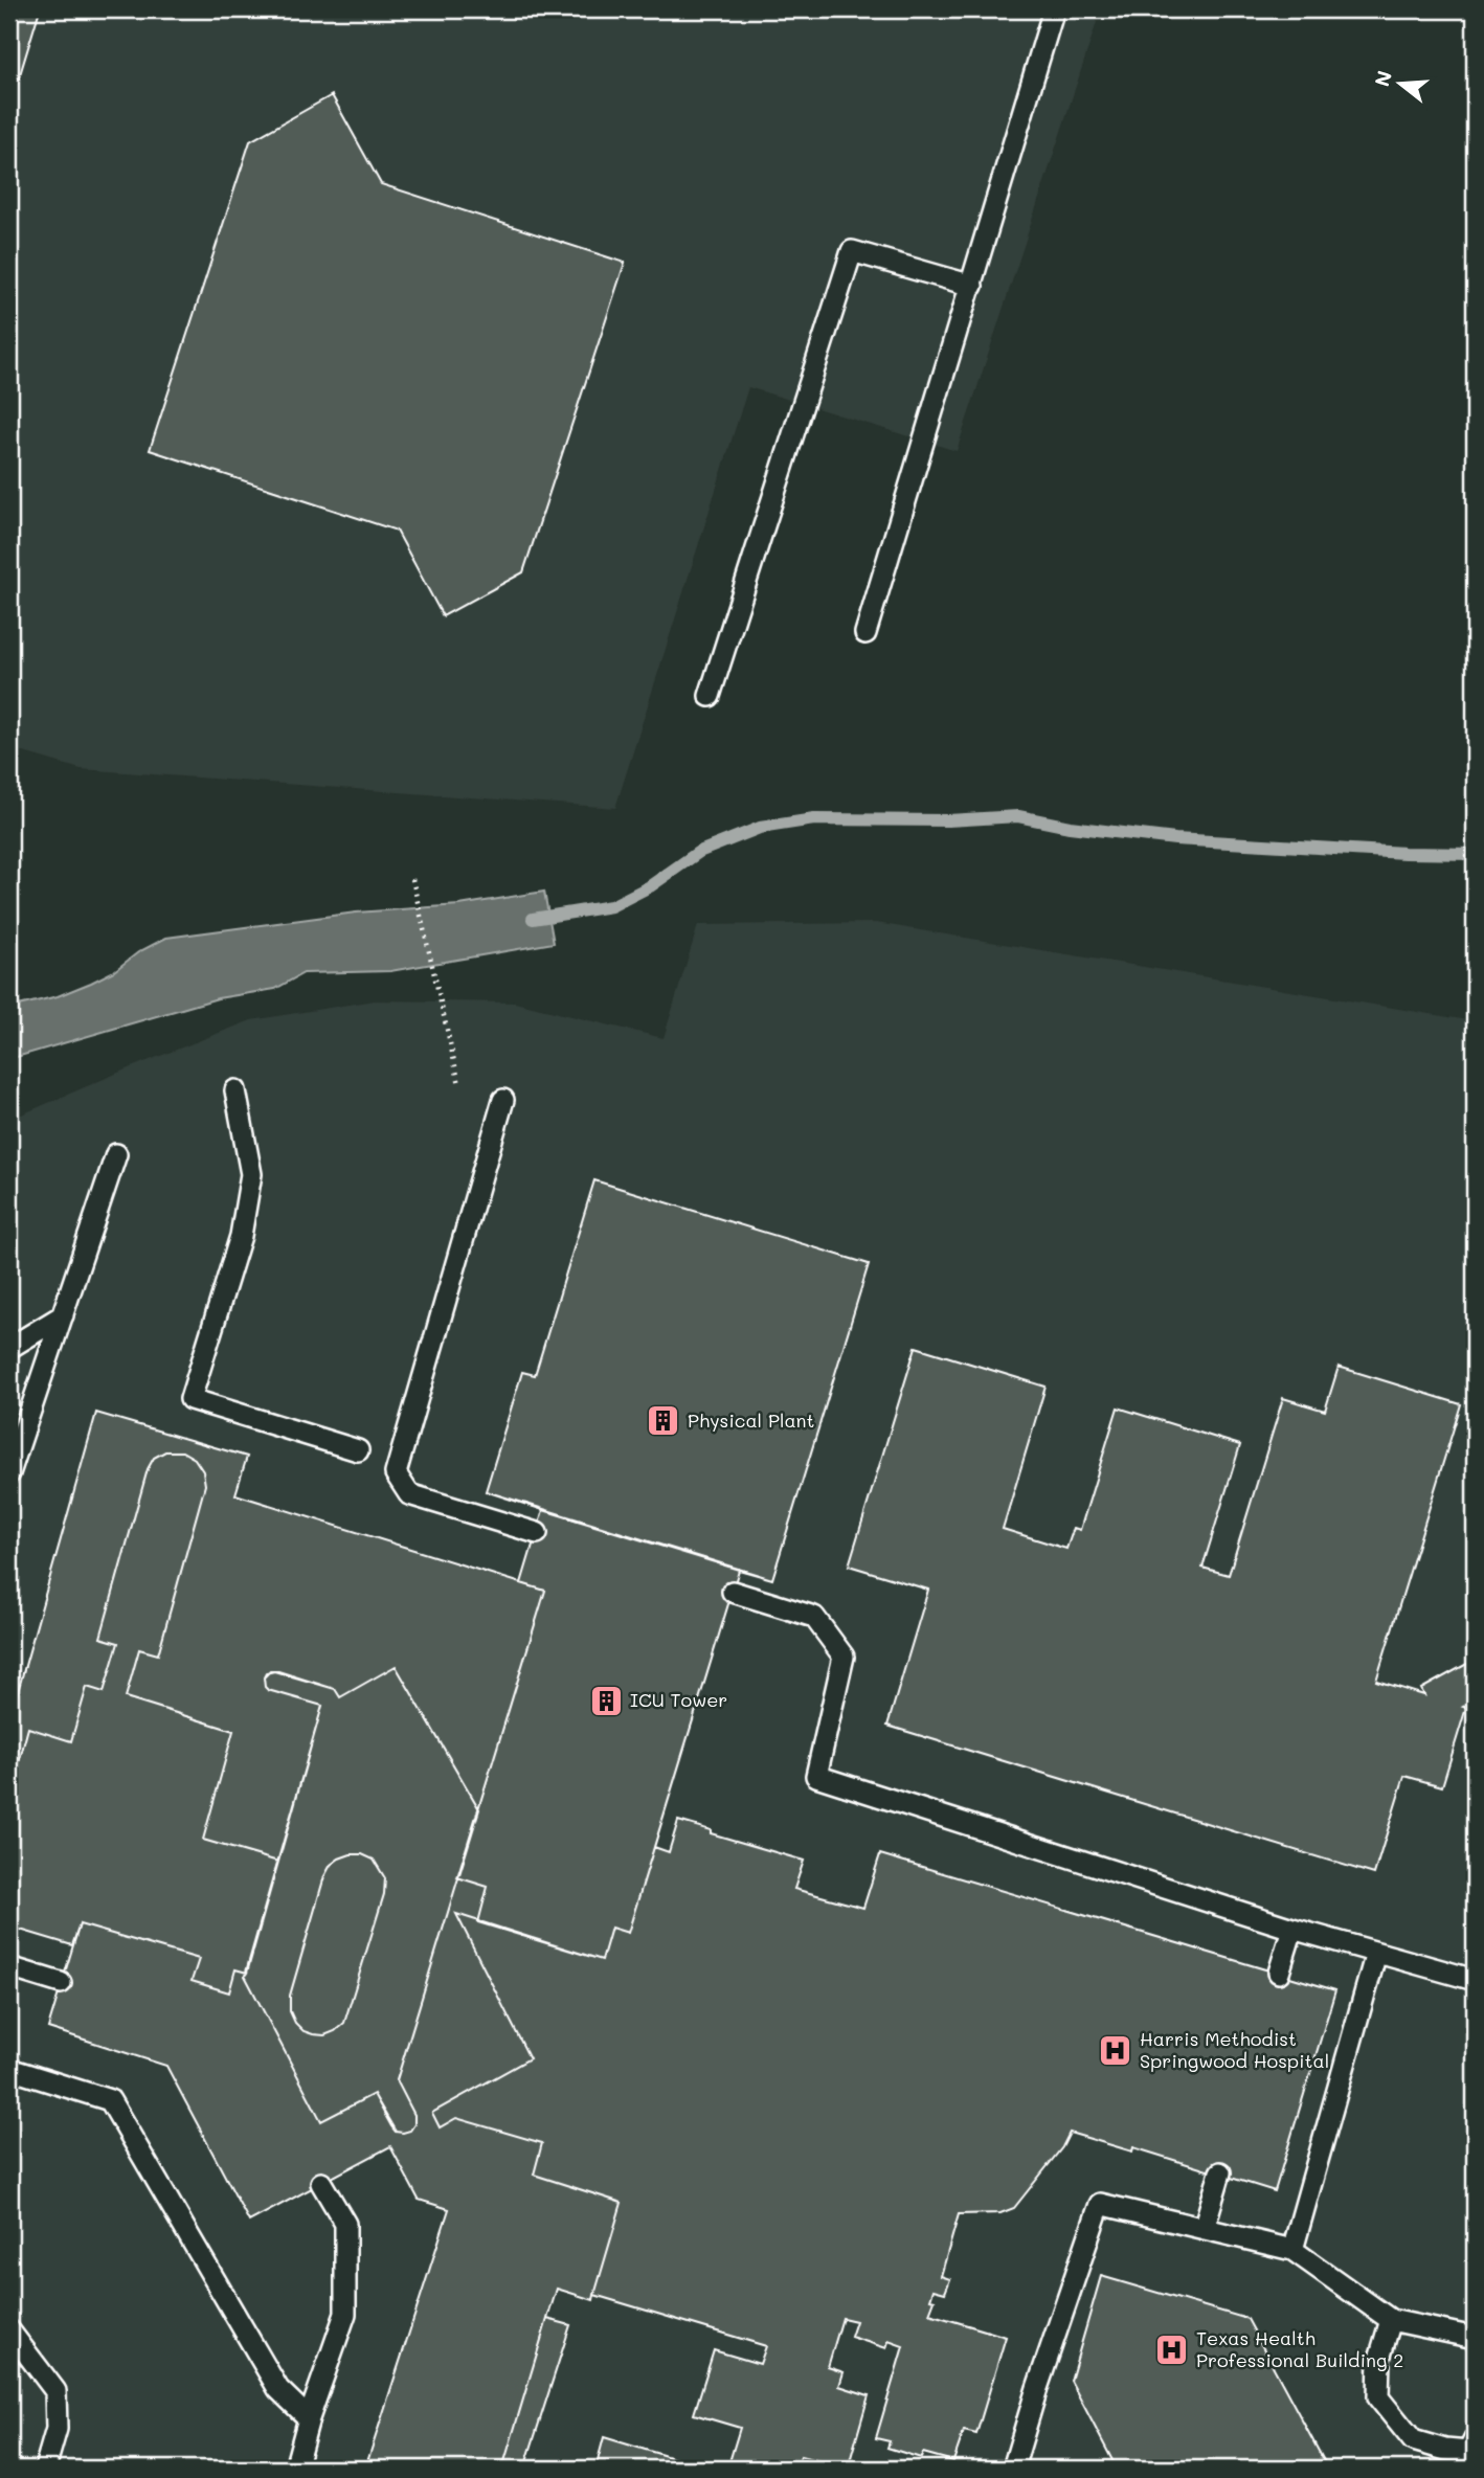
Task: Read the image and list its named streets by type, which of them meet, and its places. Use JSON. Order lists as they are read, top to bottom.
{
  "places": {
    "building": ["Physical Plant", "ICU Tower"],
    "hospital": ["Harris Methodist Springwood Hospital", "Texas Health Professional Building 2"]
  },
  "north": "left"
}
